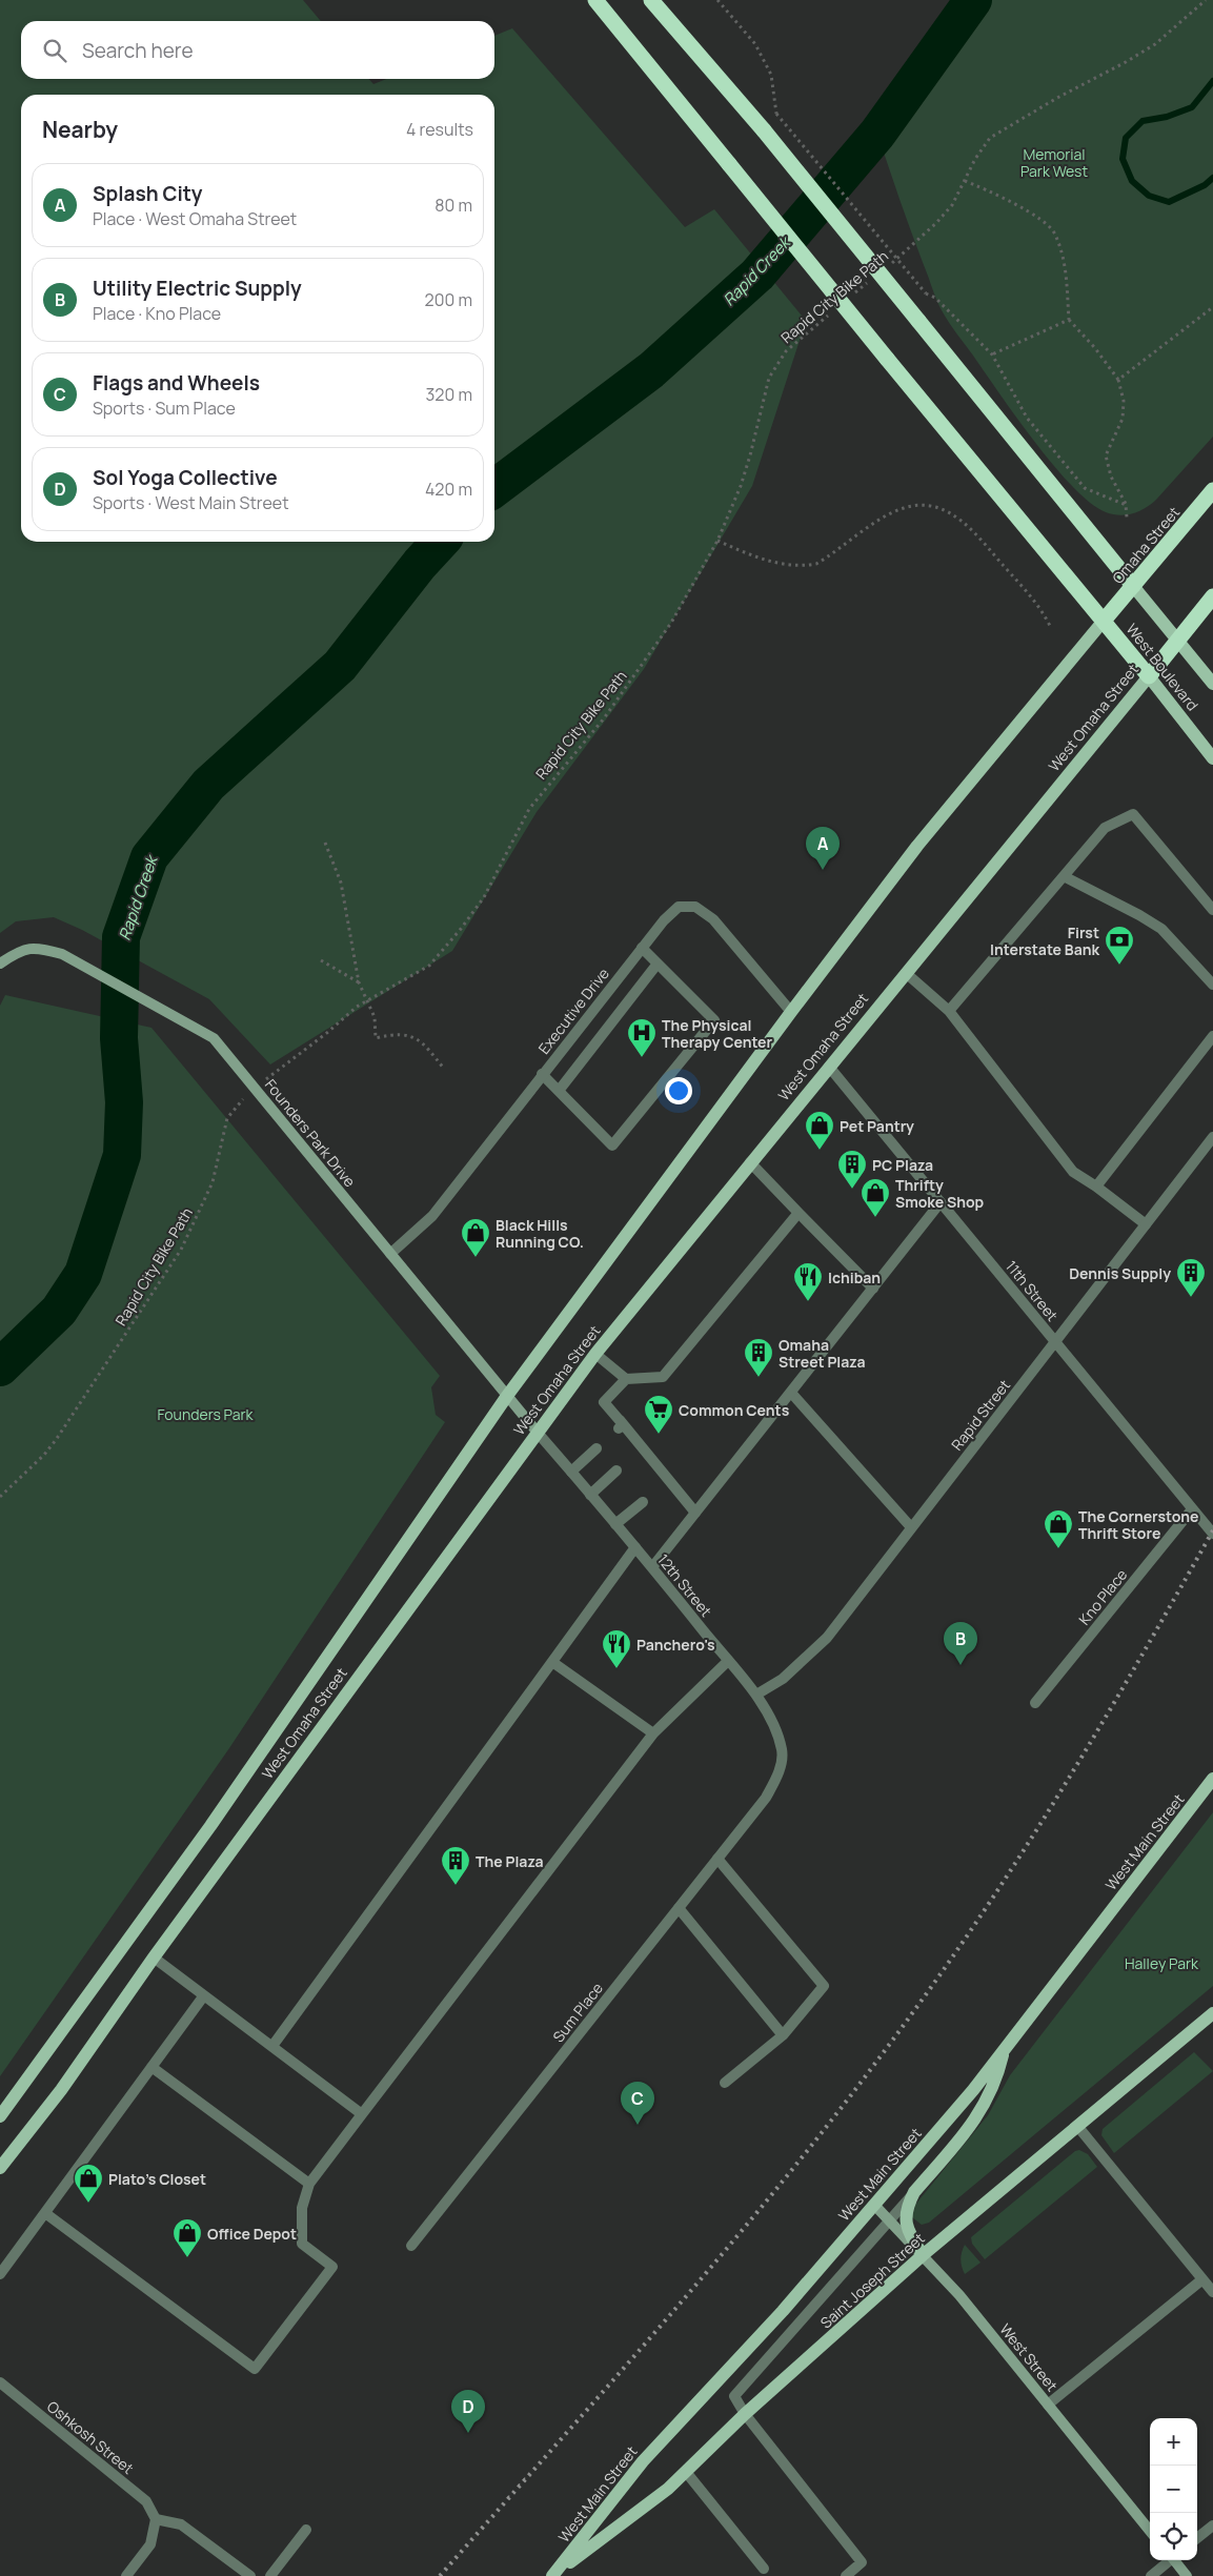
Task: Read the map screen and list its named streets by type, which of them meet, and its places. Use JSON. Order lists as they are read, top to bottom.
{
  "streets": {
    "highway": ["Omaha Street", "West Boulevard", "West Omaha Street"],
    "main road": [
      "Founders Park Drive",
      "West Main Street",
      "Saint Joseph Street",
      "West Street"
    ],
    "street": [
      "Executive Drive",
      "11th Street",
      "Rapid Street",
      "12th Street",
      "Kno Place",
      "Sum Place",
      "Oshkosh Street"
    ],
    "path": ["Rapid City Bike Path"]
  },
  "crossings": [
    ["Rapid City Bike Path", "Founders Park Drive"],
    ["Omaha Street", "West Boulevard"],
    ["Omaha Street", "West Omaha Street"],
    ["West Boulevard", "West Omaha Street"],
    ["West Omaha Street", "Executive Drive"],
    ["West Omaha Street", "Founders Park Drive"],
    ["West Omaha Street", "11th Street"],
    ["West Omaha Street", "12th Street"],
    ["Executive Drive", "Founders Park Drive"],
    ["Founders Park Drive", "12th Street"],
    ["11th Street", "Rapid Street"],
    ["11th Street", "Kno Place"],
    ["Rapid Street", "12th Street"],
    ["12th Street", "Sum Place"],
    ["West Main Street", "Saint Joseph Street"],
    ["West Main Street", "West Street"],
    ["Saint Joseph Street", "West Street"]
  ],
  "water": ["Rapid Creek"],
  "parks": ["Memorial Park West", "Founders Park", "Halley Park"],
  "places": {
    "bank": ["First Interstate Bank"],
    "hospital": ["The Physical Therapy Center"],
    "shop": [
      "Pet Pantry",
      "Thrifty Smoke Shop",
      "Black Hills Running CO.",
      "The Cornerstone Thrift Store",
      "Plato's Closet",
      "Office Depot"
    ],
    "building": [
      "PC Plaza",
      "Dennis Supply",
      "Omaha Street Plaza",
      "The Plaza"
    ],
    "restaurant": ["Ichiban", "Panchero's"],
    "supermarket": ["Common Cents"]
  },
  "page": {
    "search": "Search here",
    "heading": ["Nearby", "4 results"],
    "list": [
      {
        "mark": "A",
        "name": "Splash City",
        "note": "Place · West Omaha Street",
        "value": "80 m"
      },
      {
        "mark": "B",
        "name": "Utility Electric Supply",
        "note": "Place · Kno Place",
        "value": "200 m"
      },
      {
        "mark": "C",
        "name": "Flags and Wheels",
        "note": "Sports · Sum Place",
        "value": "320 m"
      },
      {
        "mark": "D",
        "name": "Sol Yoga Collective",
        "note": "Sports · West Main Street",
        "value": "420 m"
      }
    ],
    "pins": [
      "A",
      "B",
      "C",
      "D"
    ],
    "map_buttons": ["+", "−"]
  }
}
